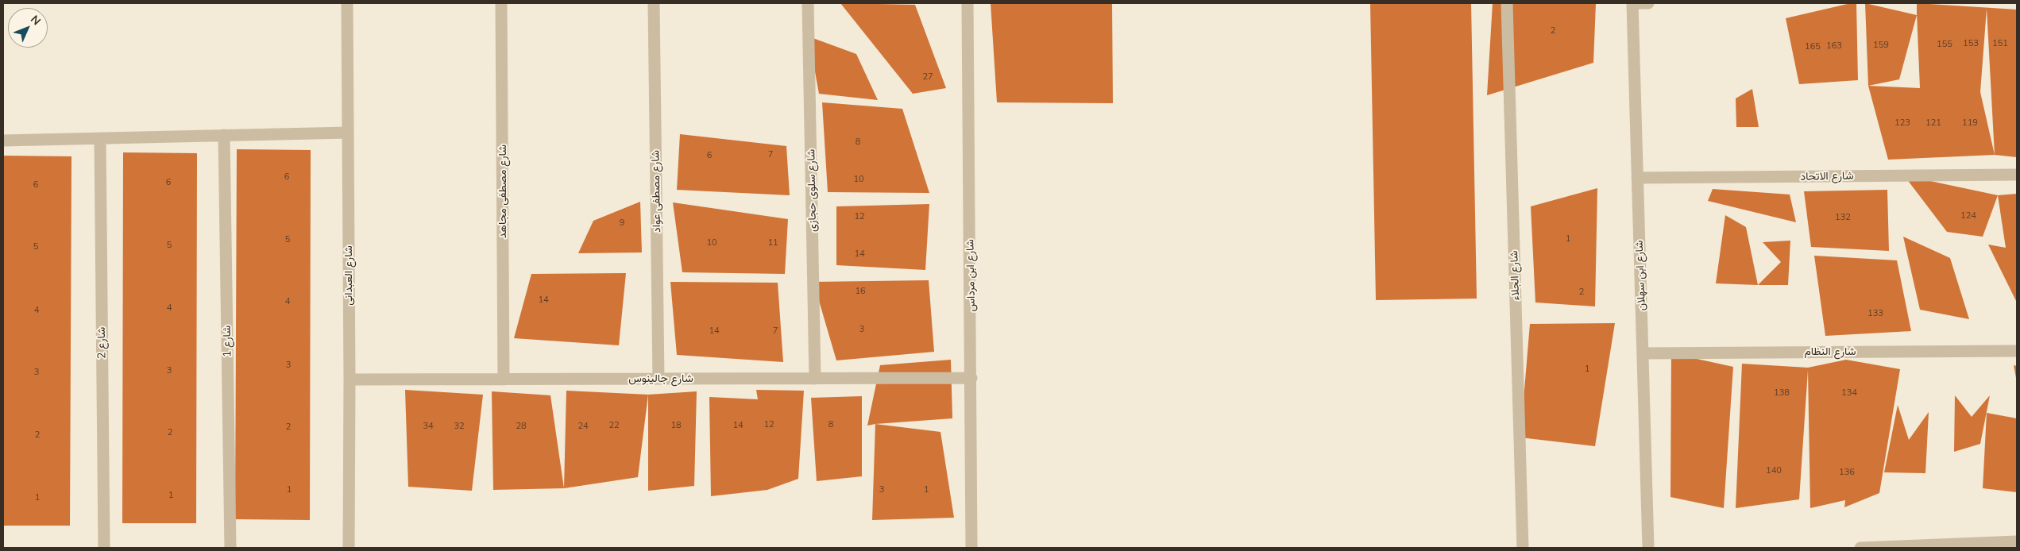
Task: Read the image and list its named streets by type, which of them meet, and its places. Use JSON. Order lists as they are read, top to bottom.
{
  "streets": {
    "street": [
      "شارع الاتحاد",
      "شارع سلوى حجازى",
      "شارع مصطفى مجاهد",
      "شارع مصطفى عواد",
      "شارع العبدانى",
      "شارع ابن مرداس",
      "شارع الجلاء",
      "شارع ابن سهلان",
      "شارع 1",
      "شارع 2",
      "شارع النظام",
      "شارع جالينوس"
    ]
  },
  "crossings": [
    ["شارع الاتحاد", "شارع ابن سهلان"],
    ["شارع سلوى حجازى", "شارع جالينوس"],
    ["شارع مصطفى مجاهد", "شارع جالينوس"],
    ["شارع مصطفى عواد", "شارع جالينوس"],
    ["شارع العبدانى", "شارع جالينوس"],
    ["شارع ابن مرداس", "شارع جالينوس"],
    ["شارع ابن سهلان", "شارع النظام"]
  ],
  "house_numbers": [
    "2",
    "153",
    "151",
    "155",
    "159",
    "163",
    "165",
    "27",
    "123",
    "121",
    "119",
    "8",
    "7",
    "6",
    "6",
    "10",
    "6",
    "6",
    "124",
    "12",
    "132",
    "9",
    "1",
    "5",
    "10",
    "11",
    "5",
    "5",
    "14",
    "16",
    "2",
    "14",
    "4",
    "4",
    "4",
    "133",
    "3",
    "14",
    "7",
    "3",
    "1",
    "3",
    "3",
    "138",
    "134",
    "12",
    "8",
    "22",
    "18",
    "14",
    "34",
    "32",
    "28",
    "24",
    "2",
    "2",
    "2",
    "140",
    "136",
    "1",
    "3",
    "1",
    "1",
    "1"
  ],
  "north": "top right"
}
